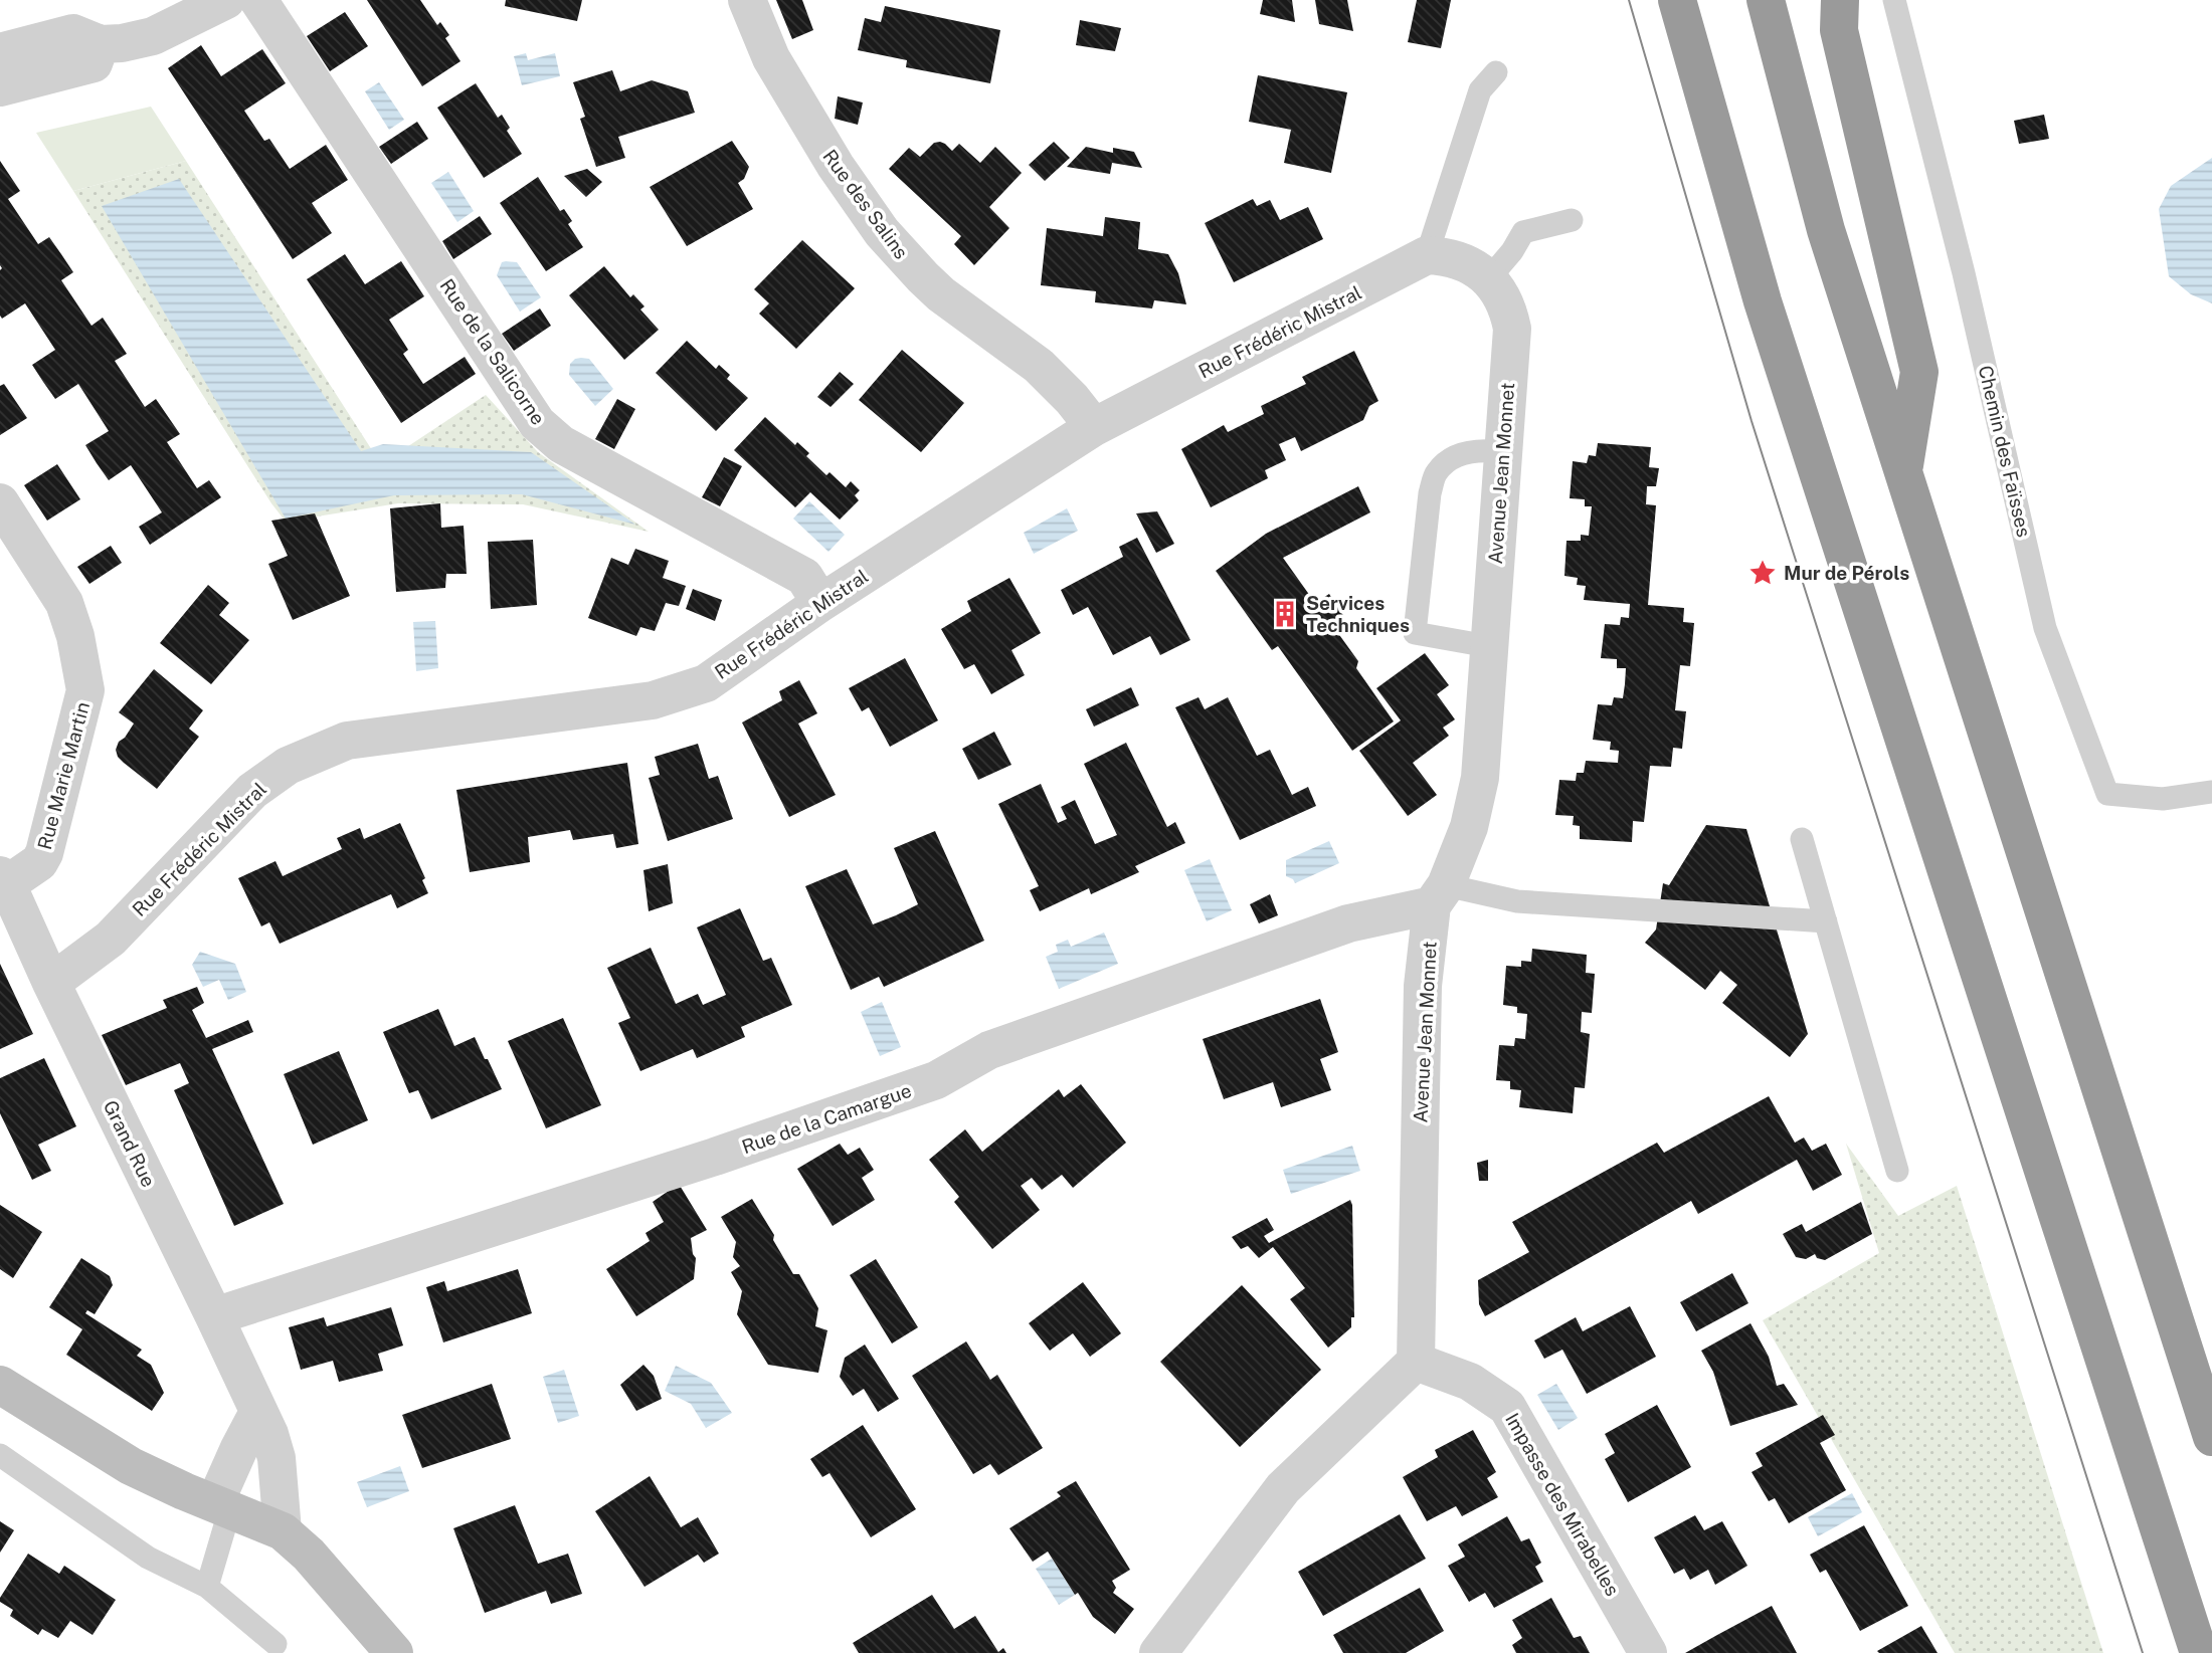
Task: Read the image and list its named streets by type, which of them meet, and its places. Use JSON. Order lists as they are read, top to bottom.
{
  "streets": {
    "street": [
      "Rue des Salins",
      "Rue Frédéric Mistral",
      "Rue de la Salicorne",
      "Avenue Jean Monnet",
      "Rue Marie Martin",
      "Rue de la Camargue",
      "Grand Rue",
      "Impasse des Mirabelles"
    ],
    "lane": ["Chemin des Faïsses"]
  },
  "crossings": [
    ["Rue des Salins", "Rue Frédéric Mistral"],
    ["Rue Frédéric Mistral", "Rue de la Salicorne"],
    ["Rue Frédéric Mistral", "Grand Rue"],
    ["Avenue Jean Monnet", "Rue de la Camargue"],
    ["Avenue Jean Monnet", "Impasse des Mirabelles"],
    ["Rue Marie Martin", "Grand Rue"],
    ["Rue de la Camargue", "Grand Rue"]
  ],
  "places": {
    "place": ["Mur de Pérols"],
    "building": ["Services Techniques"]
  }
}
